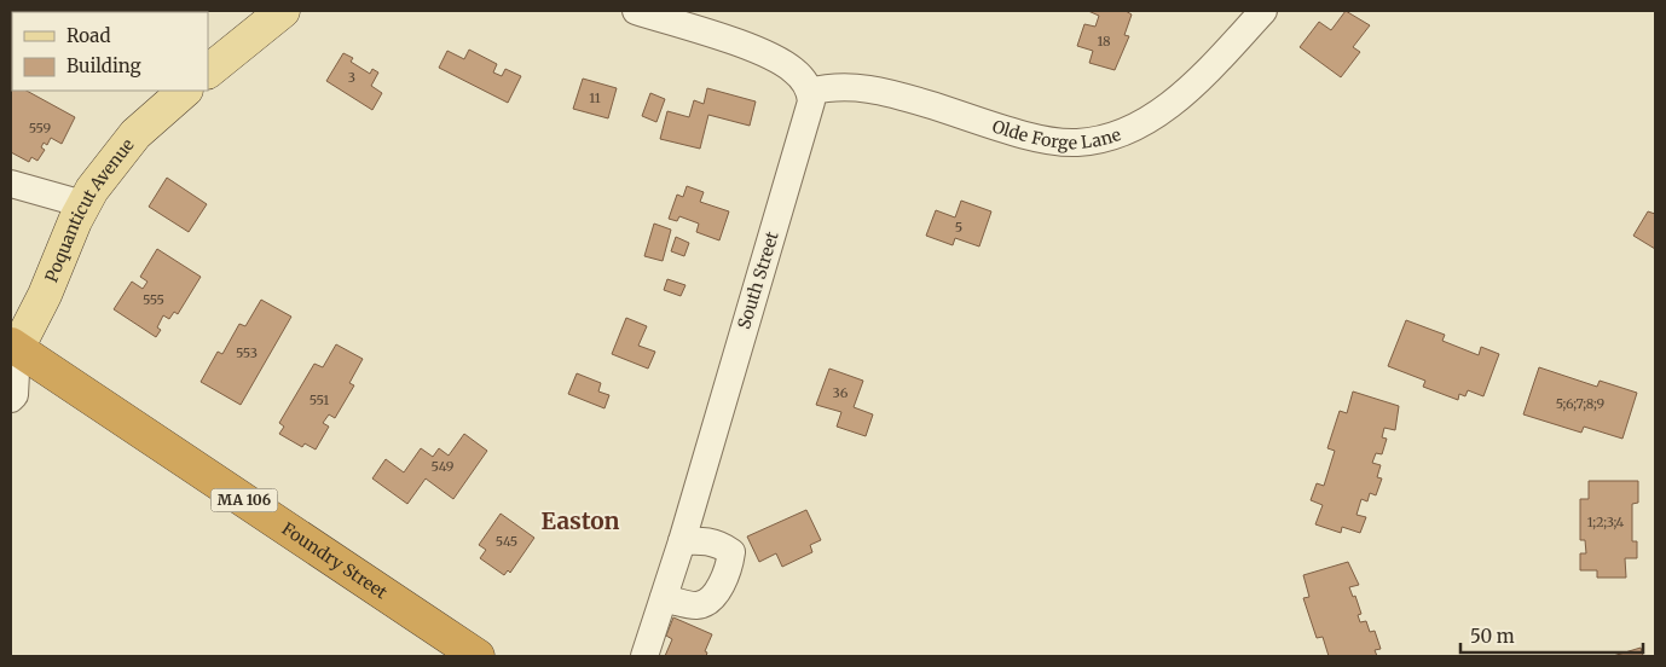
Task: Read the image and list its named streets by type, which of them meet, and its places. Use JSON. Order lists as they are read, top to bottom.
{
  "streets": {
    "highway": ["MA 106", "Foundry Street"],
    "main road": ["Poquanticut Avenue"],
    "street": ["Olde Forge Lane", "South Street"]
  },
  "crossings": [
    ["Olde Forge Lane", "South Street"],
    ["Poquanticut Avenue", "Foundry Street"]
  ],
  "districts": ["Easton"],
  "house_numbers": [
    "18",
    "3",
    "11",
    "559",
    "5",
    "555",
    "553",
    "36",
    "551",
    "5;6;7;8;9",
    "549",
    "1;2;3;4",
    "545"
  ],
  "legend": ["Road", "Building"],
  "scale_bar": "50 m"
}
